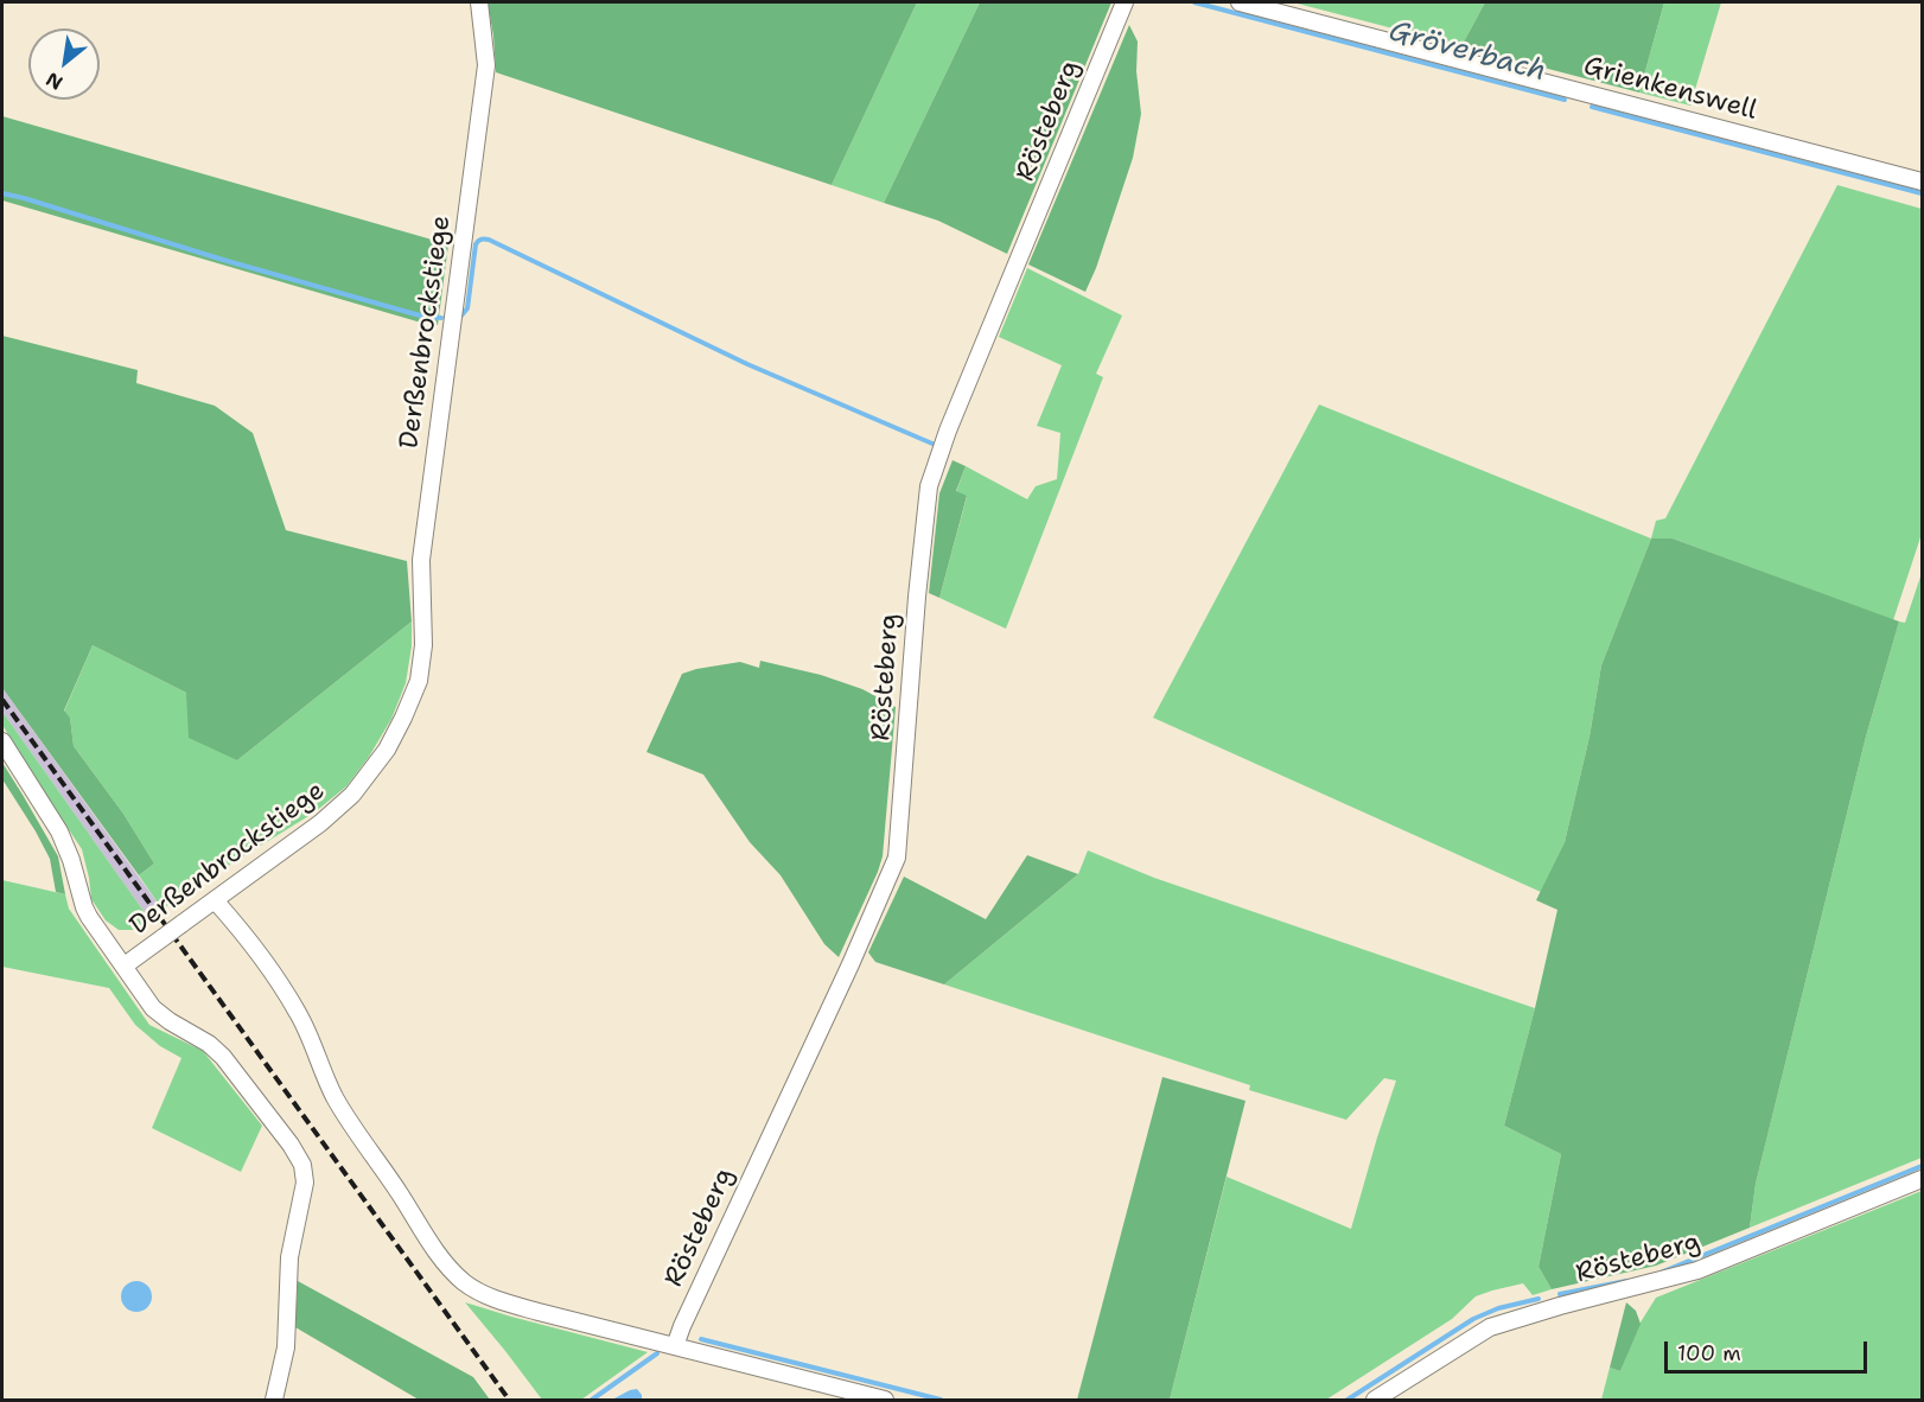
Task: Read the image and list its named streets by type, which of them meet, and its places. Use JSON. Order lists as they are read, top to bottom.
{
  "streets": {
    "street": ["Grienkenswell", "Rösteberg", "Derßenbrockstiege"]
  },
  "water": ["Gröverbach"],
  "scale_bar": "100 m",
  "north": "bottom left"
}
